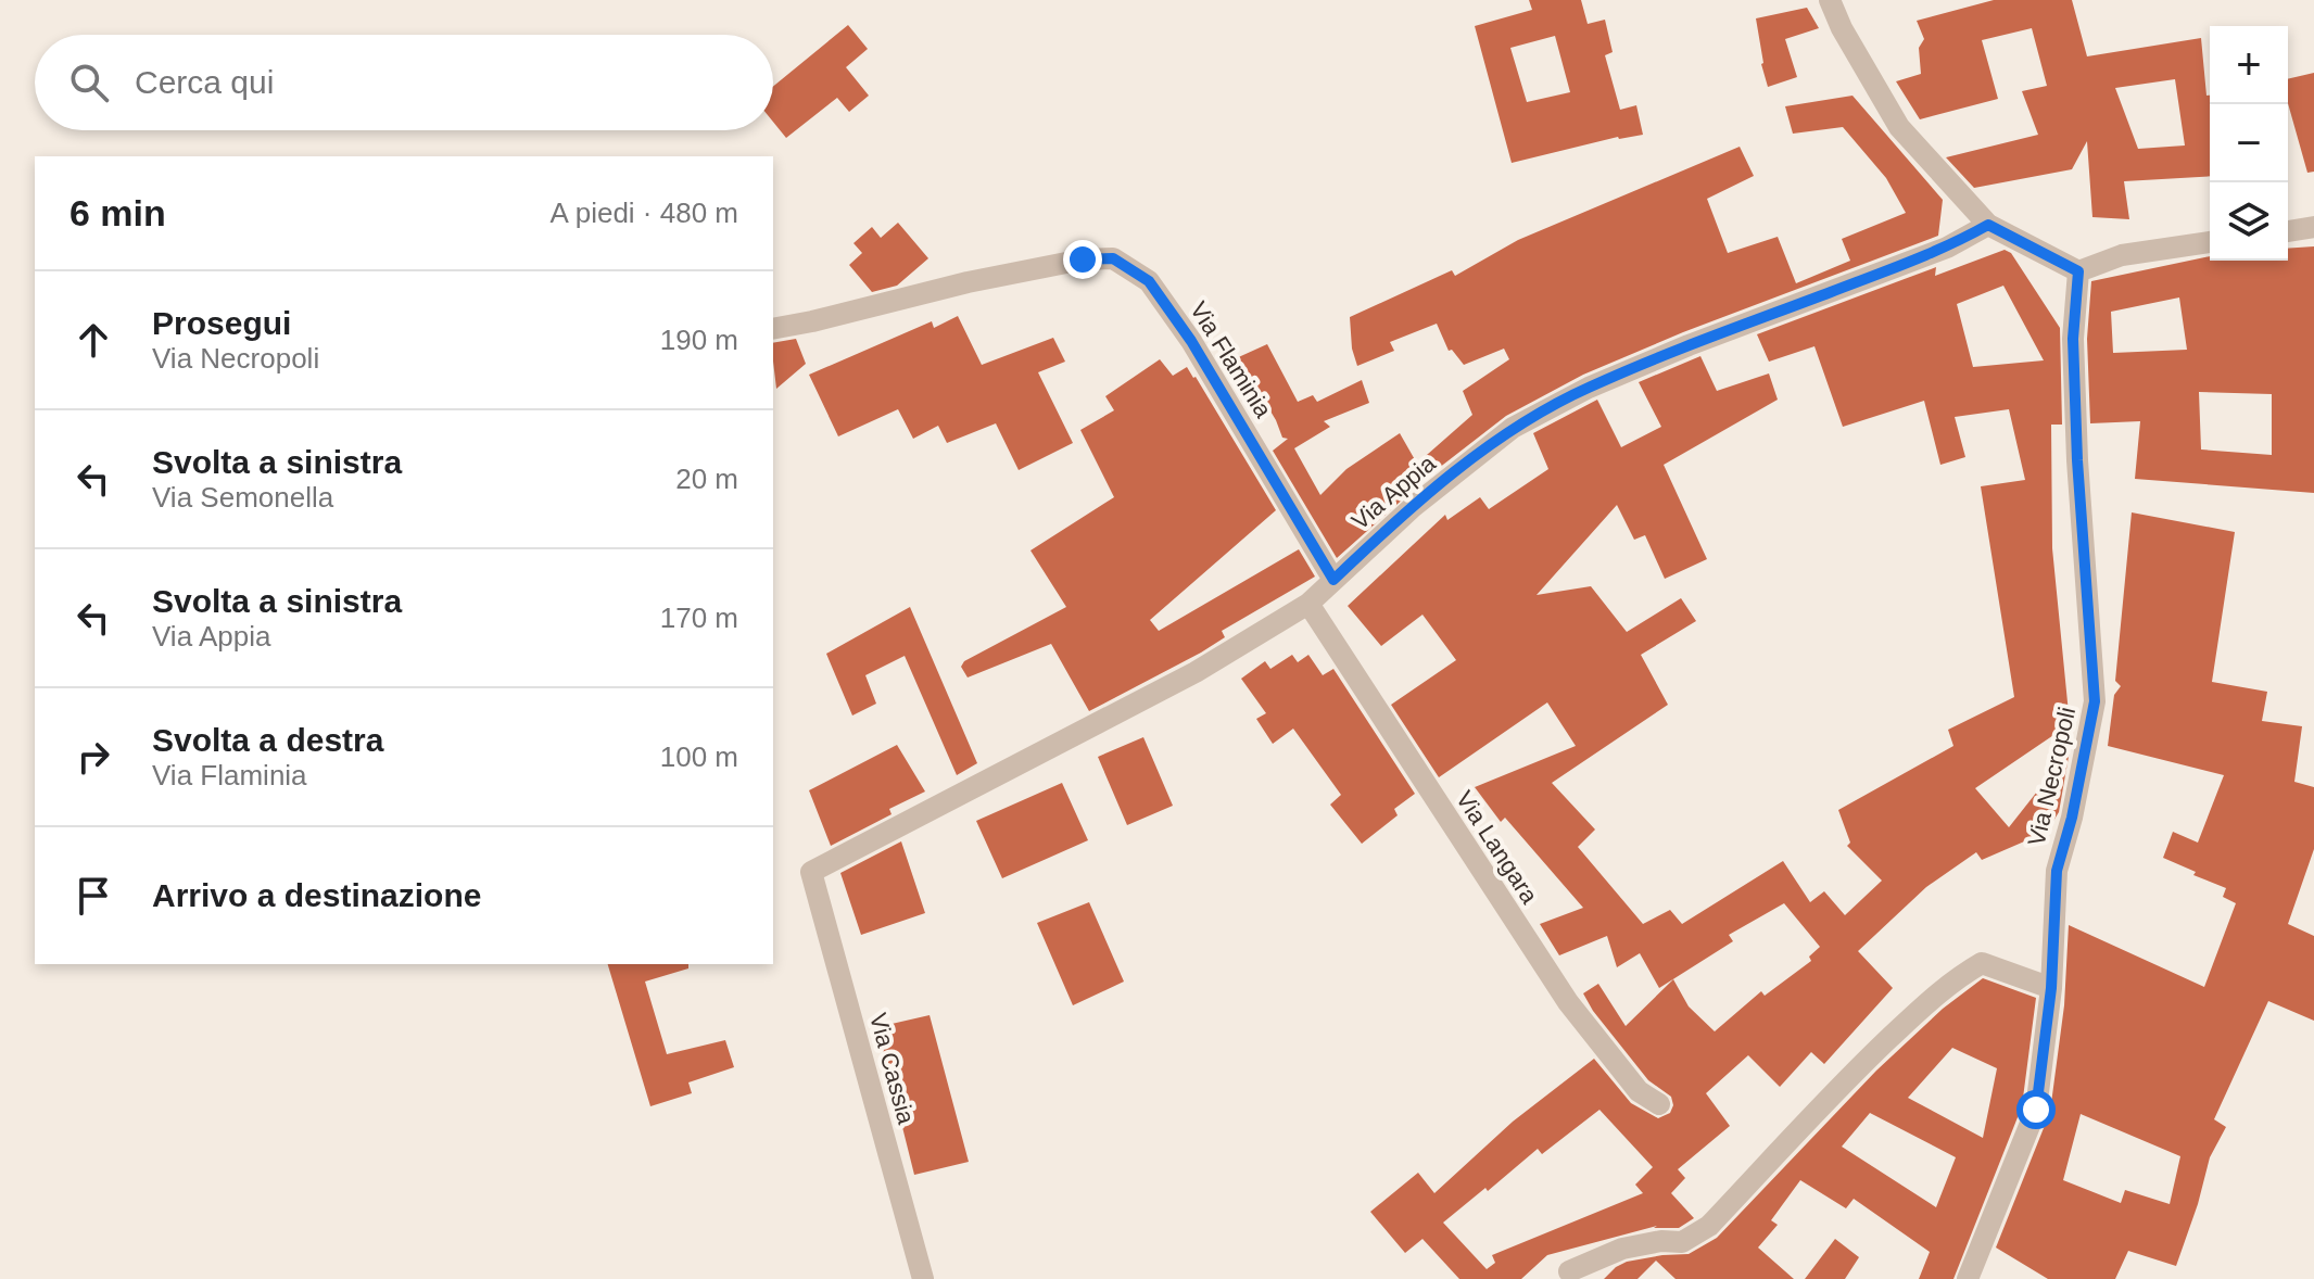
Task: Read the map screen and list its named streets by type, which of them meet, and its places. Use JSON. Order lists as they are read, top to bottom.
{
  "streets": {
    "street": [
      "Via Flaminia",
      "Via Appia",
      "Via Necropoli",
      "Via Langara",
      "Via Cassia"
    ]
  },
  "crossings": [
    ["Via Flaminia", "Via Appia"],
    ["Via Appia", "Via Langara"],
    ["Via Appia", "Via Cassia"]
  ],
  "page": {
    "map_buttons": ["+", "−"],
    "search": "Cerca qui",
    "heading": ["6 min", "A piedi · 480 m"],
    "list": [
      ["Prosegui", "Via Necropoli", "190 m"],
      ["Svolta a sinistra", "Via Semonella", "20 m"],
      ["Svolta a sinistra", "Via Appia", "170 m"],
      ["Svolta a destra", "Via Flaminia", "100 m"],
      "Arrivo a destinazione"
    ]
  }
}
